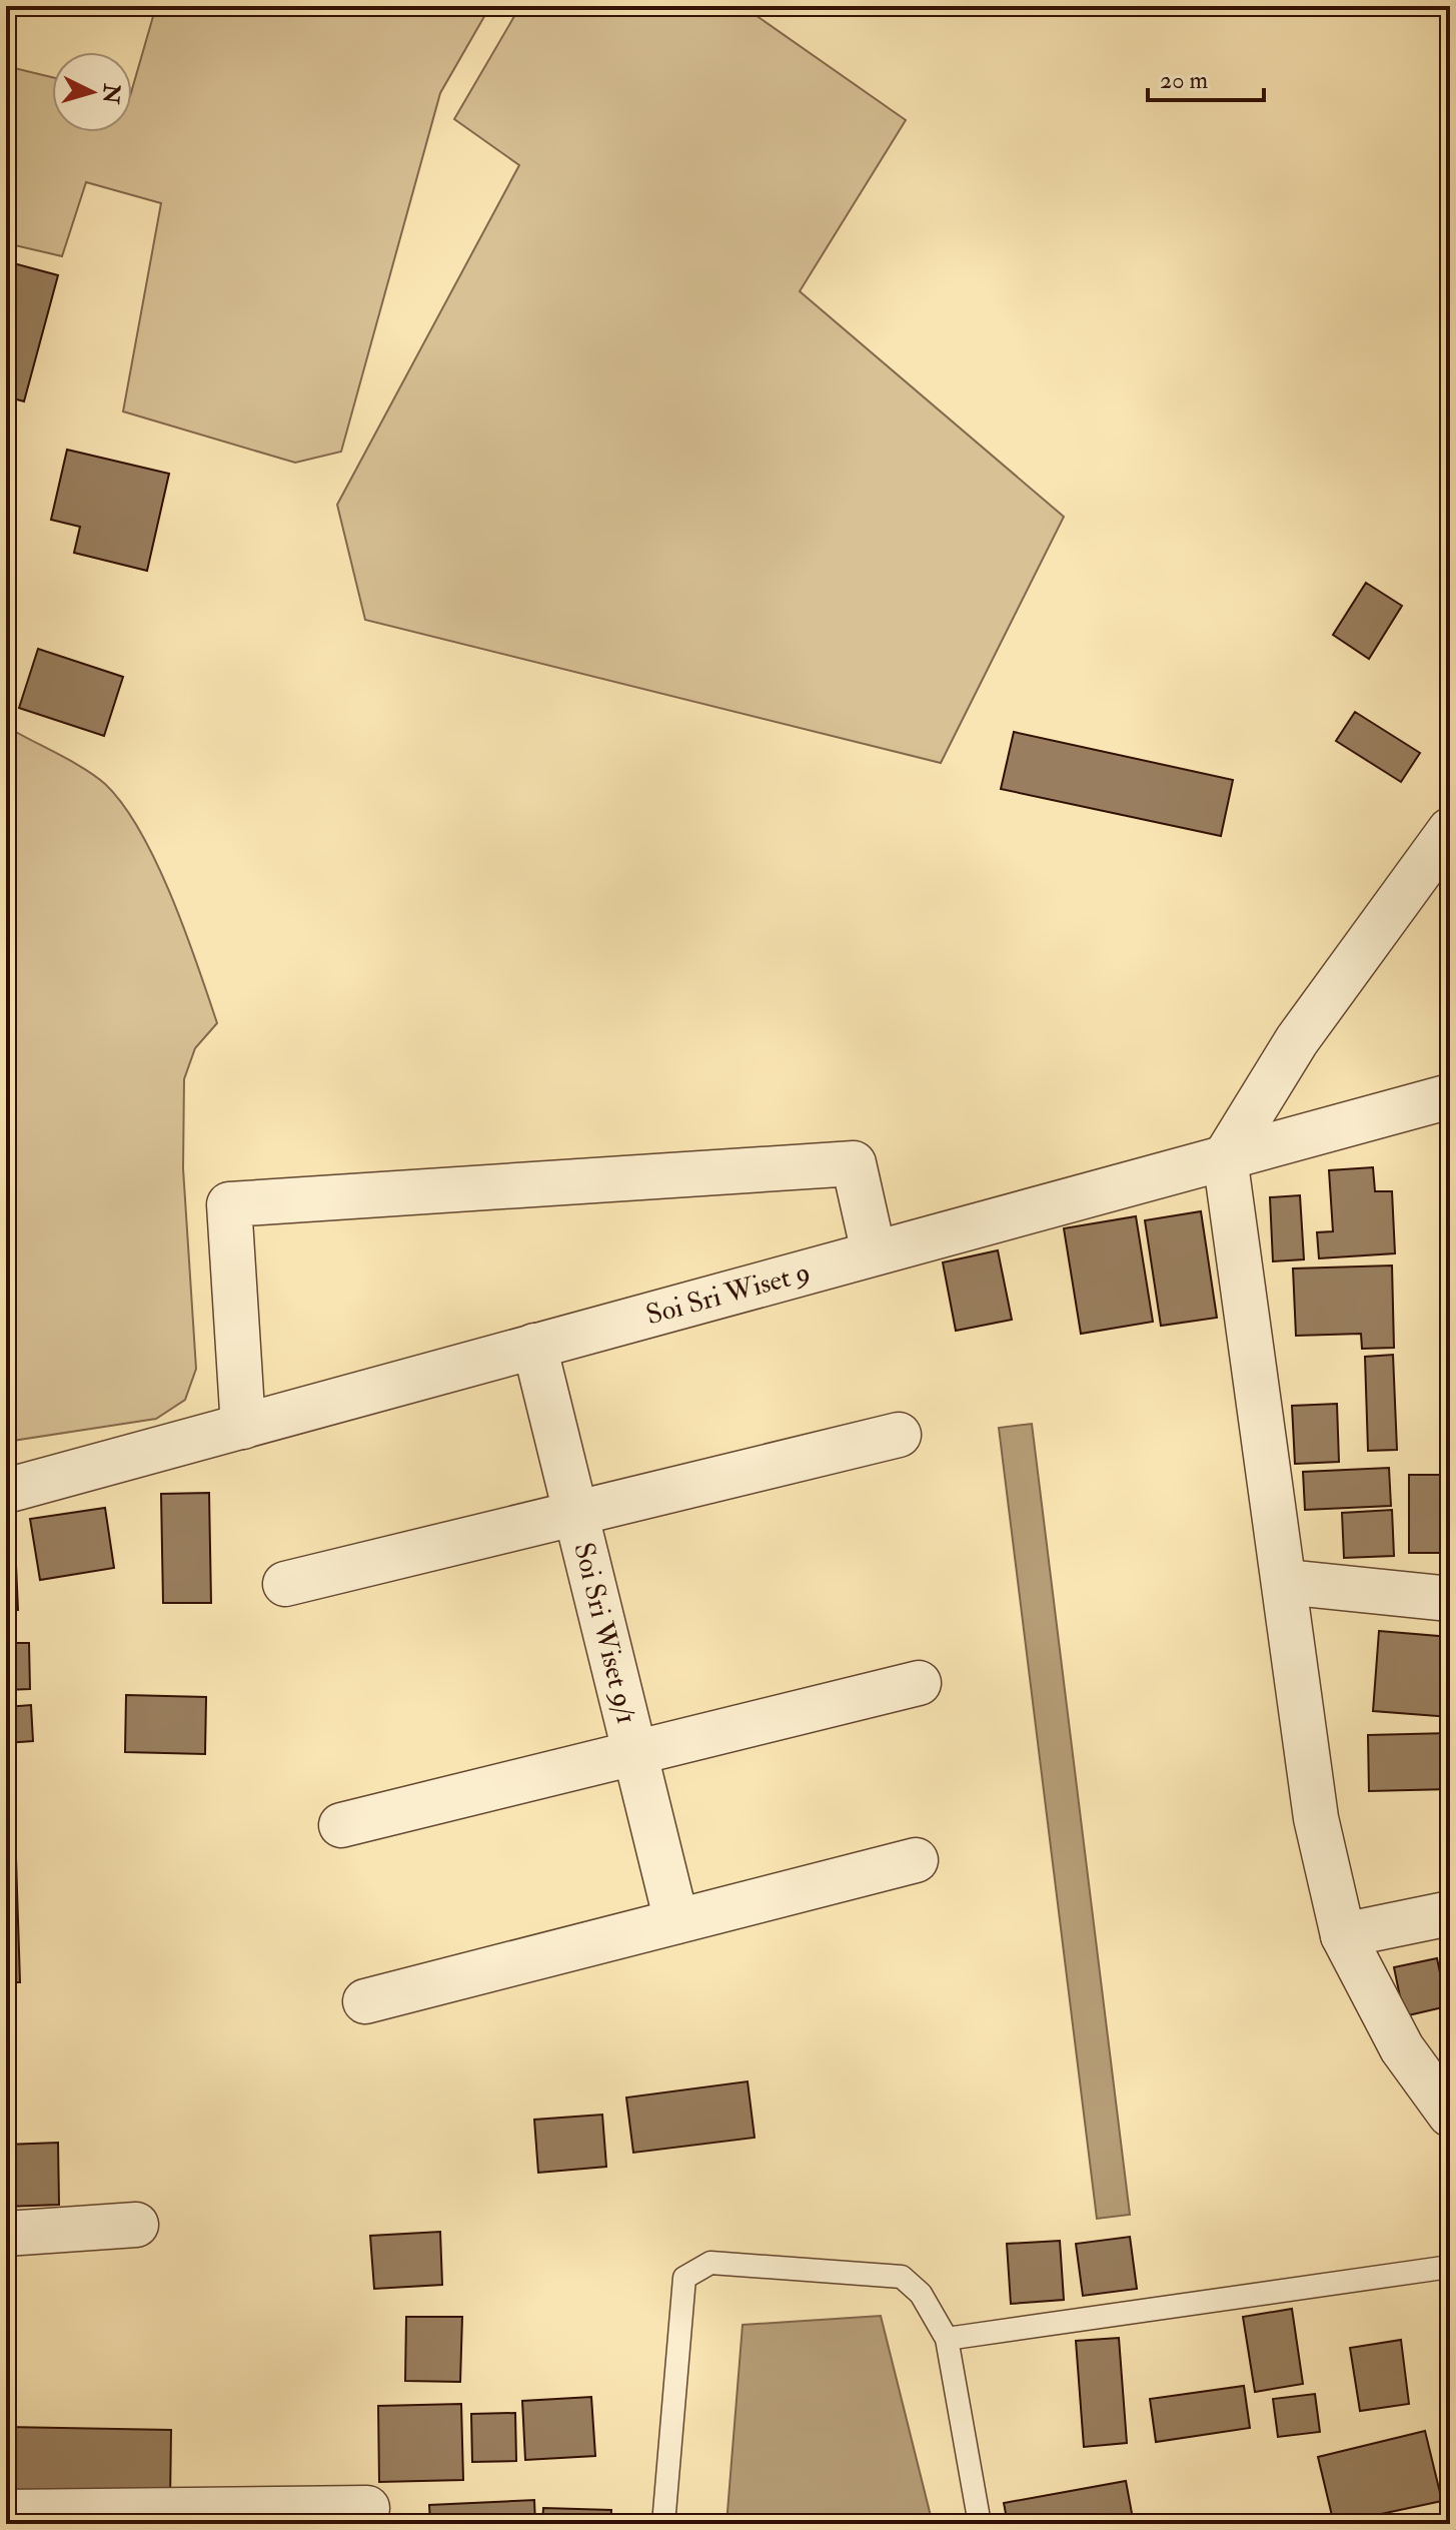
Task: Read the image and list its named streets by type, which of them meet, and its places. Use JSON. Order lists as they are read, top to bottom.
{
  "streets": {
    "street": ["Soi Sri Wiset 9", "Soi Sri Wiset 9/1"]
  },
  "crossings": [
    ["Soi Sri Wiset 9", "Soi Sri Wiset 9/1"]
  ],
  "scale_bar": "20 m",
  "north": "right"
}
